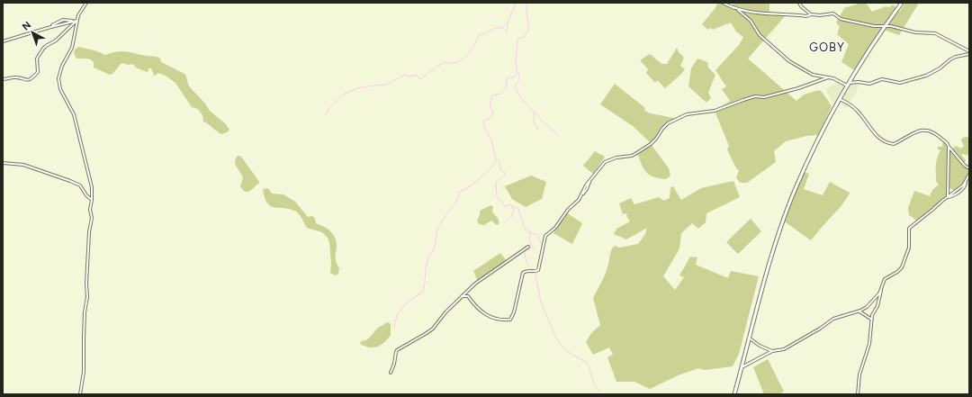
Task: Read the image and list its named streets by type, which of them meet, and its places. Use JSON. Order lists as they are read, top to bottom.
{
  "districts": ["GOBY"],
  "north": "top left"
}
